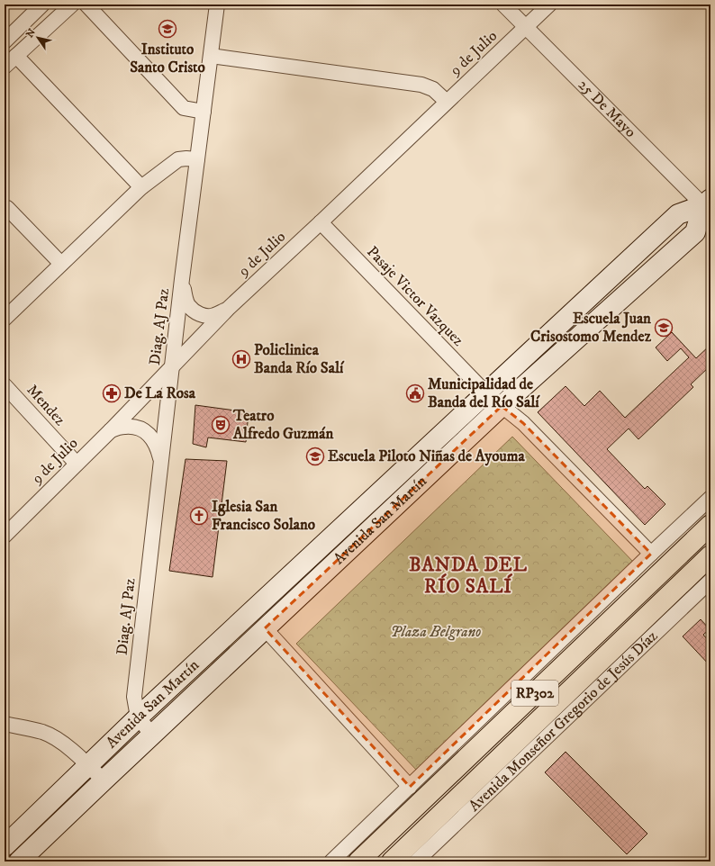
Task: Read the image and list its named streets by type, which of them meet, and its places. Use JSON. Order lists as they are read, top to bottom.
{
  "streets": {
    "main road": ["RP302", "Avenida Monseñor Gregorio de Jesús Díaz"],
    "street": [
      "9 de Julio",
      "25 De Mayo",
      "Pasaje Victor Vazquez",
      "Diag. AJ Paz",
      "Mendez",
      "Avenida San Martín"
    ]
  },
  "crossings": [
    ["9 de Julio", "25 De Mayo"],
    ["9 de Julio", "Pasaje Victor Vazquez"],
    ["9 de Julio", "Diag. AJ Paz"],
    ["9 de Julio", "Mendez"],
    ["25 De Mayo", "Avenida San Martín"],
    ["Pasaje Victor Vazquez", "Avenida San Martín"],
    ["Diag. AJ Paz", "Avenida San Martín"]
  ],
  "districts": ["BANDA DEL RÍO SALÍ"],
  "parks": ["Plaza Belgrano"],
  "places": {
    "school or university": ["Instituto Santo Cristo", "Escuela Juan Crisostomo Mendez", "Escuela Piloto Niñas de Ayouma"],
    "hospital": ["Policlinica Banda Río Salí"],
    "pharmacy": ["De La Rosa"],
    "public building": ["Municipalidad de Banda del Río Salí"],
    "theatre": ["Teatro Alfredo Guzmán"],
    "church": ["Iglesia San Francisco Solano"]
  },
  "north": "top left"
}
